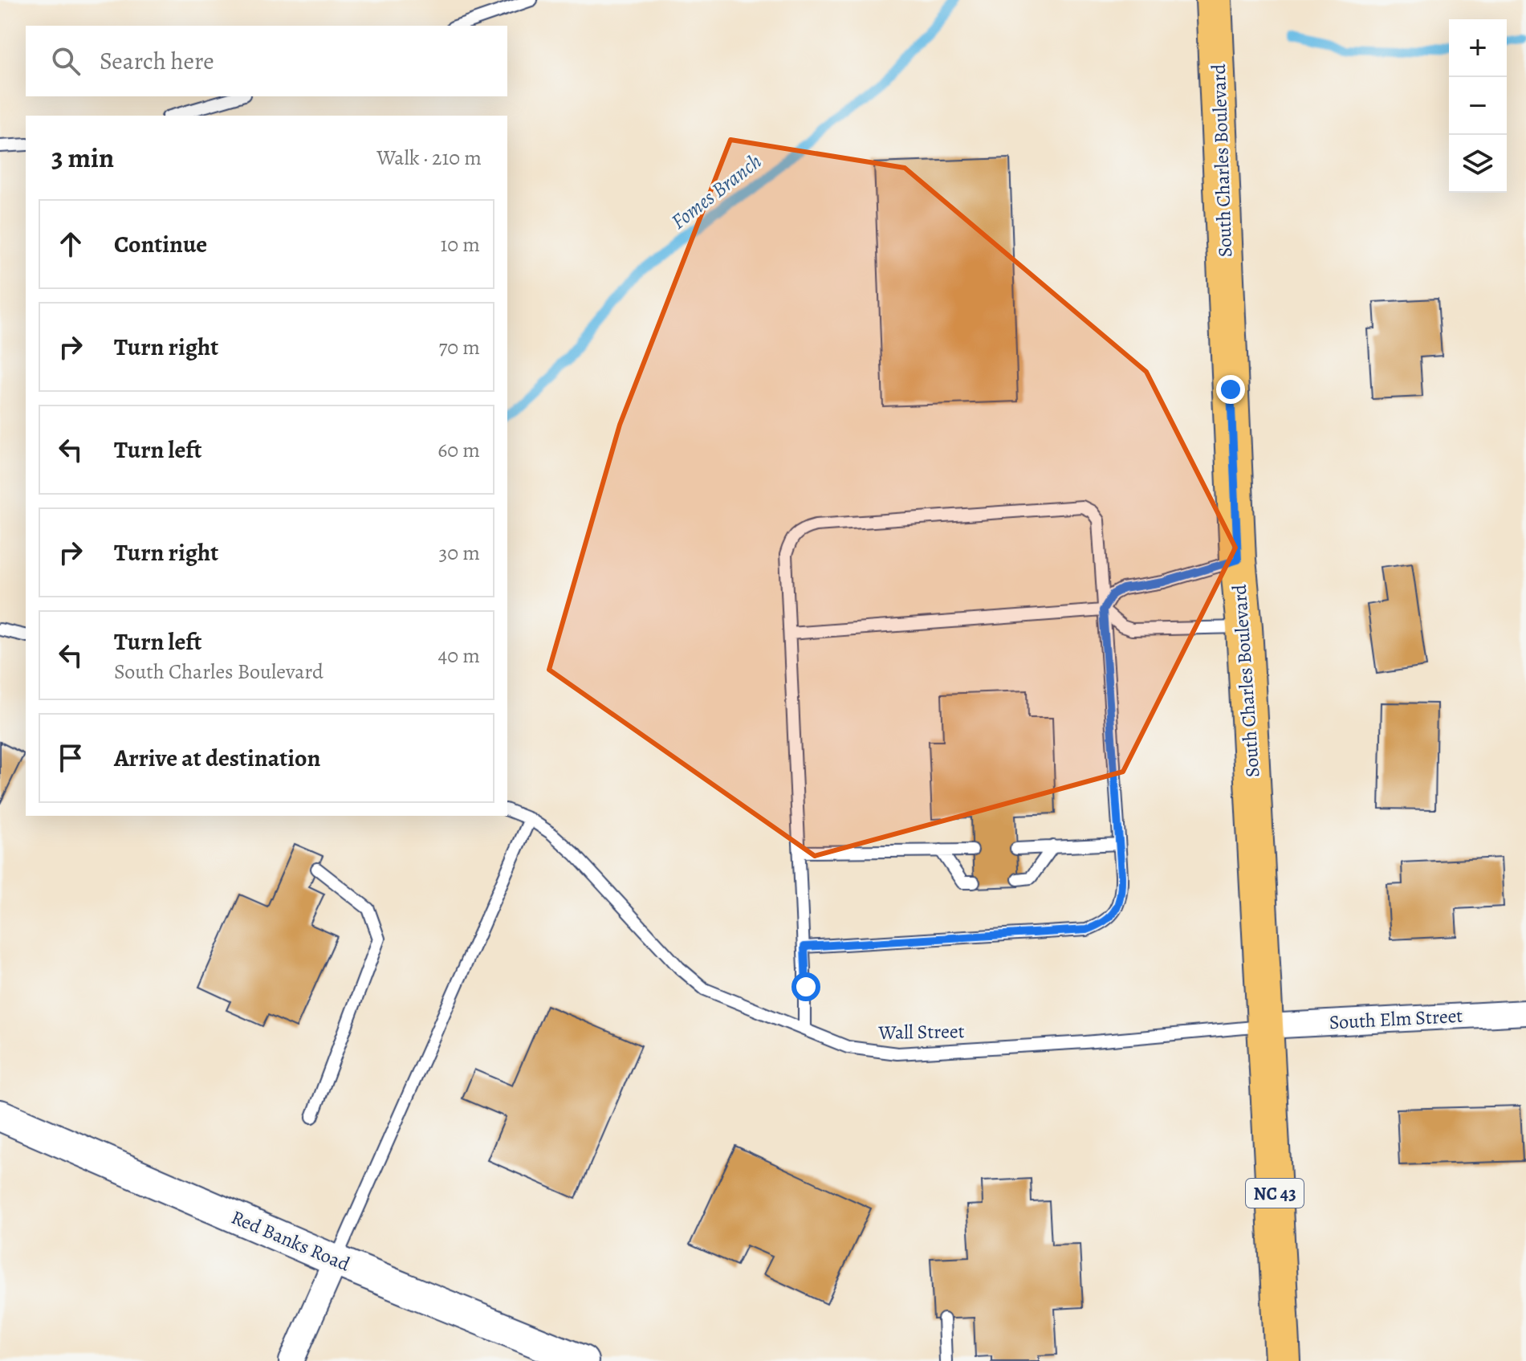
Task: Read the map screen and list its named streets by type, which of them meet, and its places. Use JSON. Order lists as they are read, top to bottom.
{
  "streets": {
    "main road": ["South Charles Boulevard", "NC 43"],
    "street": ["South Elm Street", "Red Banks Road"],
    "lane": ["Wall Street"]
  },
  "crossings": [
    ["South Charles Boulevard", "South Elm Street"],
    ["South Charles Boulevard", "Wall Street"],
    ["South Elm Street", "Wall Street"]
  ],
  "water": ["Fomes Branch"],
  "page": {
    "map_buttons": ["+", "−"],
    "search": "Search here",
    "heading": ["3 min", "Walk · 210 m"],
    "list": [
      ["Continue", "10 m"],
      ["Turn right", "70 m"],
      ["Turn left", "60 m"],
      ["Turn right", "30 m"],
      ["Turn left", "South Charles Boulevard", "40 m"],
      "Arrive at destination"
    ]
  }
}
